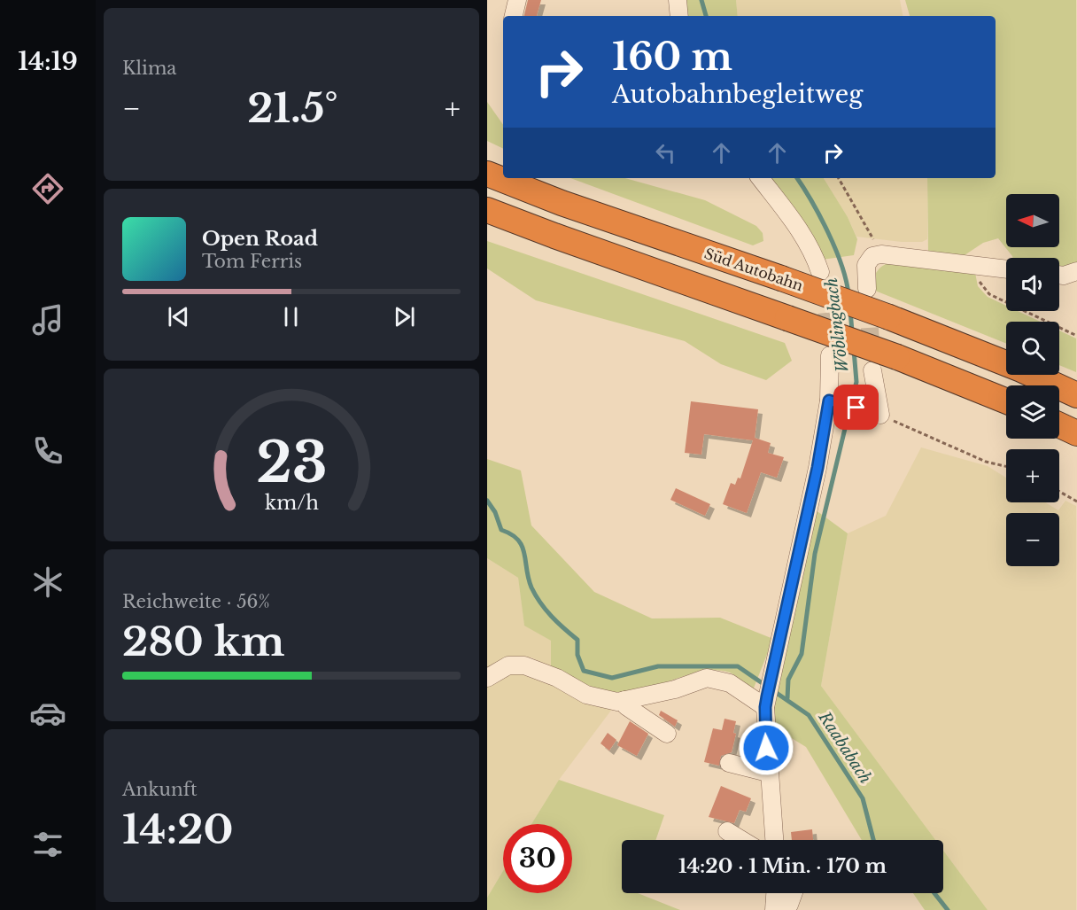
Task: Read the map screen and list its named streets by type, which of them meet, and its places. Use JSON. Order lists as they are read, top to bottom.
{
  "streets": {
    "highway": ["Süd Autobahn"]
  },
  "water": ["Wöblingbach", "Raababach"],
  "north": "left",
  "page": {
    "tabs": "14:19",
    "tile": [
      "Klima",
      ["Reichweite · 56%", "280 km"],
      ["Ankunft", "14:20"]
    ],
    "turn": ["160 m", "Autobahnbegleitweg"],
    "heat": ["−", "21.5°", "+"],
    "map_buttons": ["+", "−"],
    "song": ["Open Road", "Tom Ferris"],
    "limit": "30",
    "trip": "14:20 · 1 Min. · 170 m",
    "gauge": ["23", "km/h"]
  }
}
